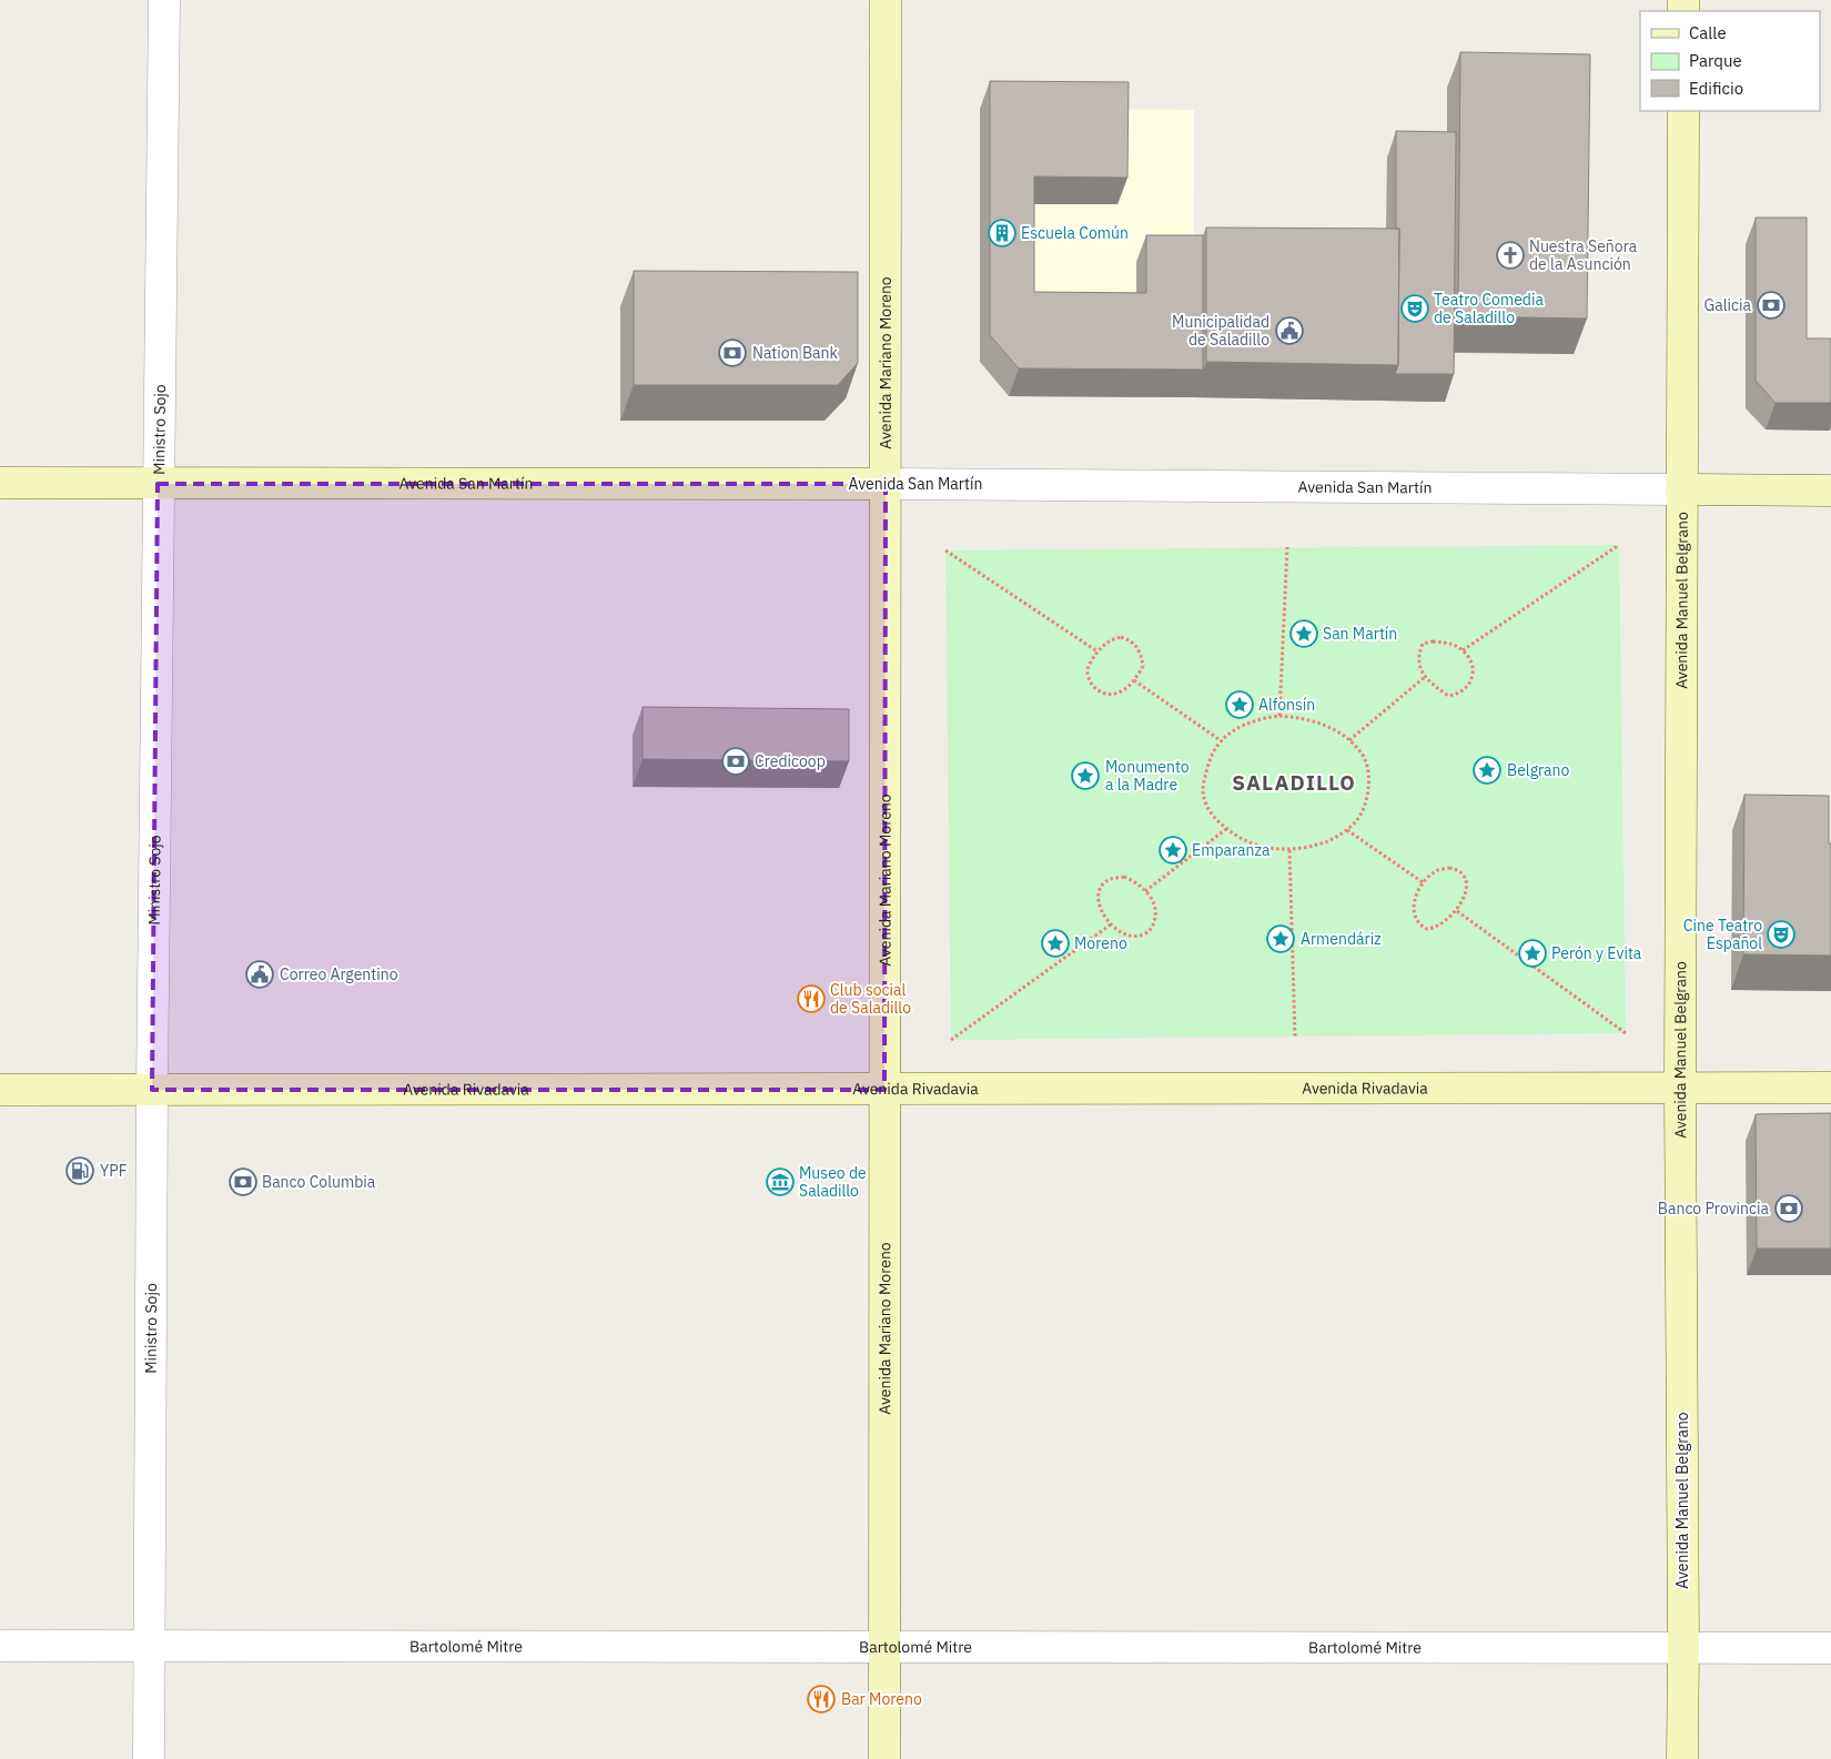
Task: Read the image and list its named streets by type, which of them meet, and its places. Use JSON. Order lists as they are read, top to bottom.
{
  "streets": {
    "main road": [
      "Avenida Mariano Moreno",
      "Avenida San Martín",
      "Avenida Manuel Belgrano",
      "Avenida Rivadavia"
    ],
    "street": ["Ministro Sojo", "Bartolomé Mitre"]
  },
  "crossings": [
    ["Avenida Mariano Moreno", "Avenida San Martín"],
    ["Avenida Mariano Moreno", "Avenida Rivadavia"],
    ["Avenida Mariano Moreno", "Bartolomé Mitre"],
    ["Ministro Sojo", "Avenida San Martín"],
    ["Ministro Sojo", "Avenida Rivadavia"],
    ["Ministro Sojo", "Bartolomé Mitre"],
    ["Avenida San Martín", "Avenida Manuel Belgrano"],
    ["Avenida Manuel Belgrano", "Avenida Rivadavia"],
    ["Avenida Manuel Belgrano", "Bartolomé Mitre"]
  ],
  "districts": ["SALADILLO"],
  "places": {
    "building": ["Escuela Común"],
    "church": ["Nuestra Señora de la Asunción"],
    "bank": [
      "Galicia",
      "Nation Bank",
      "Credicoop",
      "Banco Columbia",
      "Banco Provincia"
    ],
    "theatre": ["Teatro Comedia de Saladillo", "Cine Teatro Español"],
    "public building": ["Municipalidad de Saladillo", "Correo Argentino"],
    "place": [
      "San Martín",
      "Alfonsín",
      "Belgrano",
      "Monumento a la Madre",
      "Emparanza",
      "Armendáriz",
      "Moreno",
      "Perón y Evita"
    ],
    "restaurant": ["Club social de Saladillo", "Bar Moreno"],
    "fuel station": ["YPF"],
    "museum": ["Museo de Saladillo"]
  },
  "legend": ["Calle", "Parque", "Edificio"]
}
